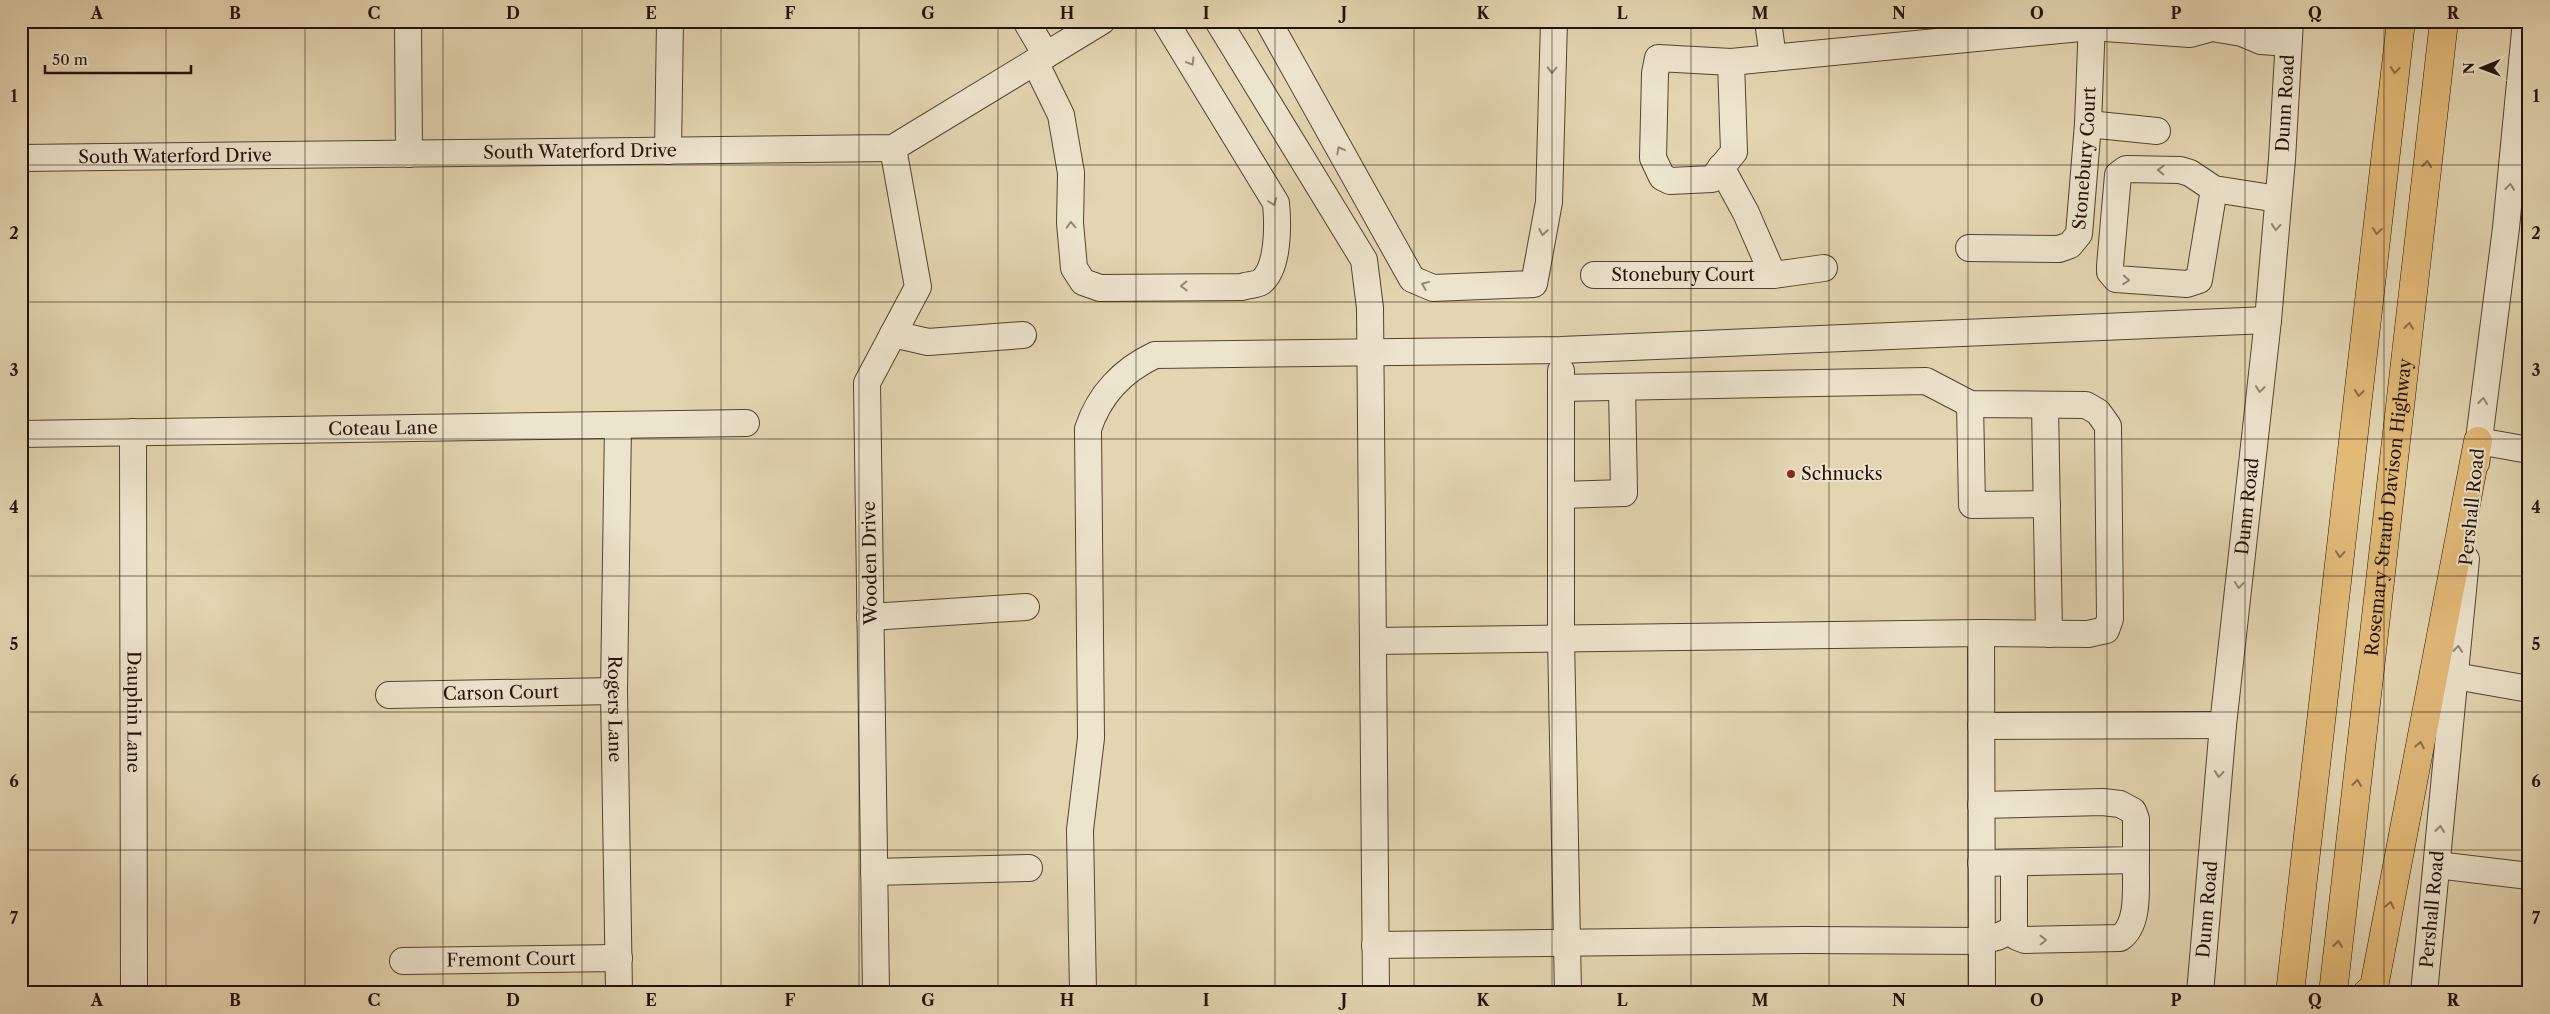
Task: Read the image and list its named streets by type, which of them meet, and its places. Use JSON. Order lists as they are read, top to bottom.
{
  "streets": {
    "highway": ["Rosemary Straub Davison Highway"],
    "street": [
      "Dunn Road",
      "South Waterford Drive",
      "Stonebury Court",
      "Coteau Lane",
      "Pershall Road",
      "Wooden Drive",
      "Carson Court",
      "Rogers Lane",
      "Dauphin Lane",
      "Fremont Court"
    ]
  },
  "crossings": [
    ["South Waterford Drive", "Wooden Drive"],
    ["Coteau Lane", "Rogers Lane"],
    ["Coteau Lane", "Dauphin Lane"],
    ["Carson Court", "Rogers Lane"],
    ["Rogers Lane", "Fremont Court"]
  ],
  "one_way": ["Pershall Road"],
  "places": ["Schnucks"],
  "scale_bar": "50 m",
  "north": "left",
  "grid": {
    "columns": [
      "A",
      "B",
      "C",
      "D",
      "E",
      "F",
      "G",
      "H",
      "I",
      "J",
      "K",
      "L",
      "M",
      "N",
      "O",
      "P",
      "Q",
      "R"
    ],
    "rows": [
      "1",
      "2",
      "3",
      "4",
      "5",
      "6",
      "7"
    ]
  }
}
